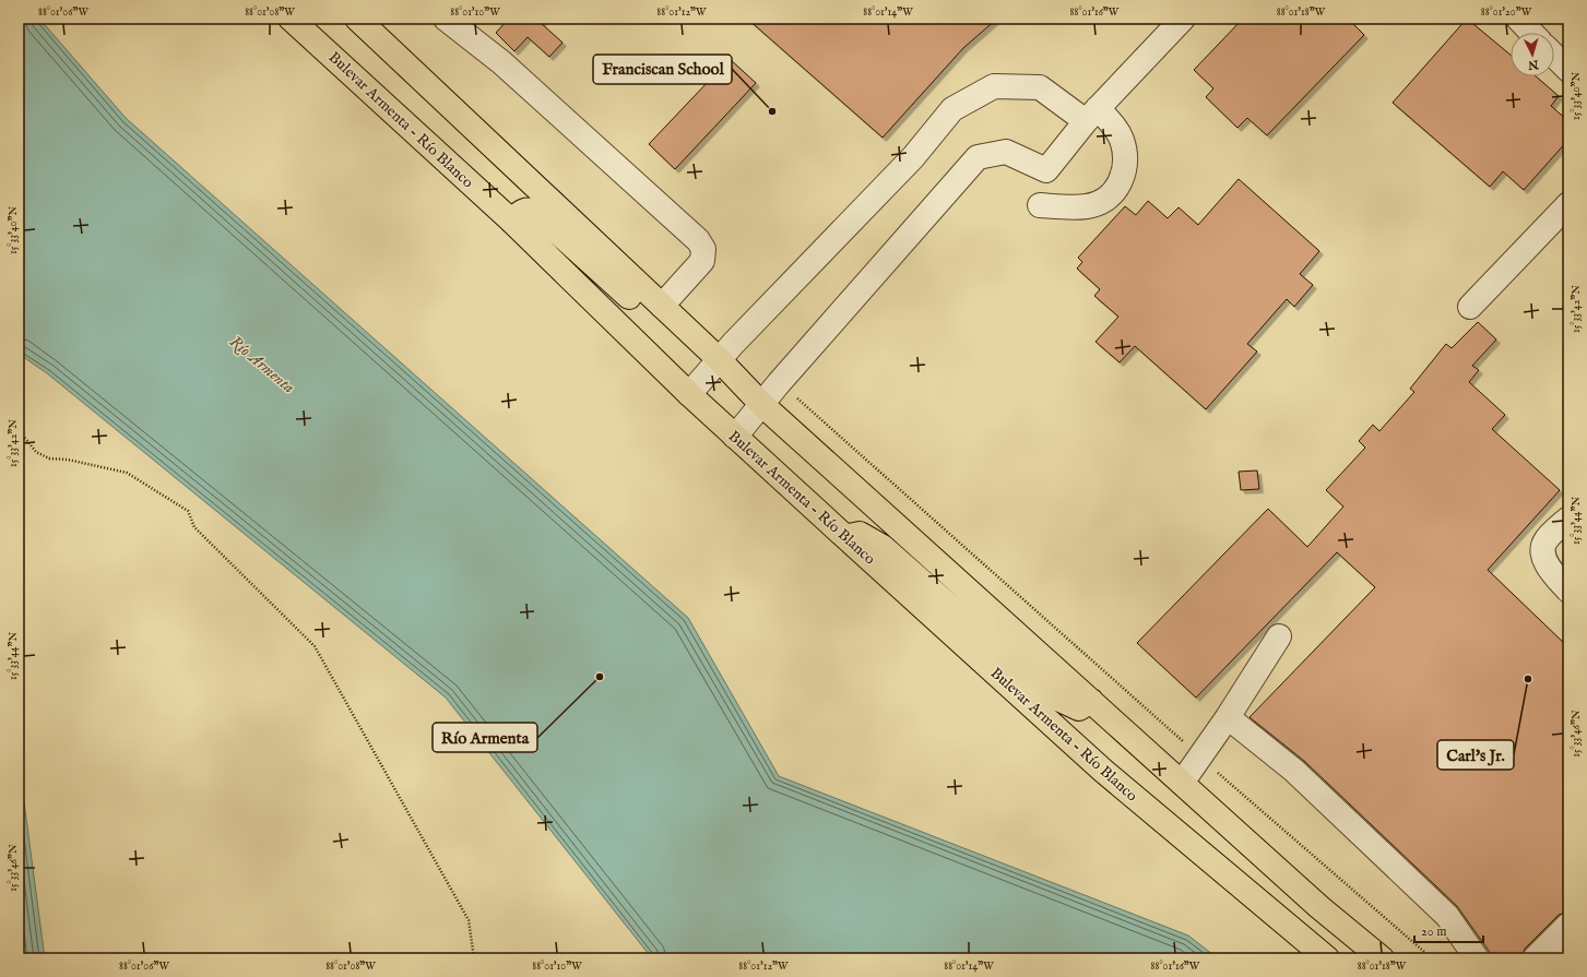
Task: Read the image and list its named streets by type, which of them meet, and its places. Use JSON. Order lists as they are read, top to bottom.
{
  "streets": {
    "main road": ["Bulevar Armenta - Río Blanco"]
  },
  "water": ["Río Armenta"],
  "places": ["Franciscan School", "Río Armenta", "Carl's Jr."],
  "scale_bar": "20 m",
  "north": "bottom",
  "coordinates": [
    "88°01'06\"W",
    "88°01'08\"W",
    "88°01'10\"W",
    "88°01'12\"W",
    "88°01'14\"W",
    "88°01'16\"W",
    "88°01'18\"W",
    "88°01'20\"W",
    "15°33'40\"N",
    "15°33'42\"N",
    "15°33'44\"N",
    "15°33'46\"N"
  ]
}
